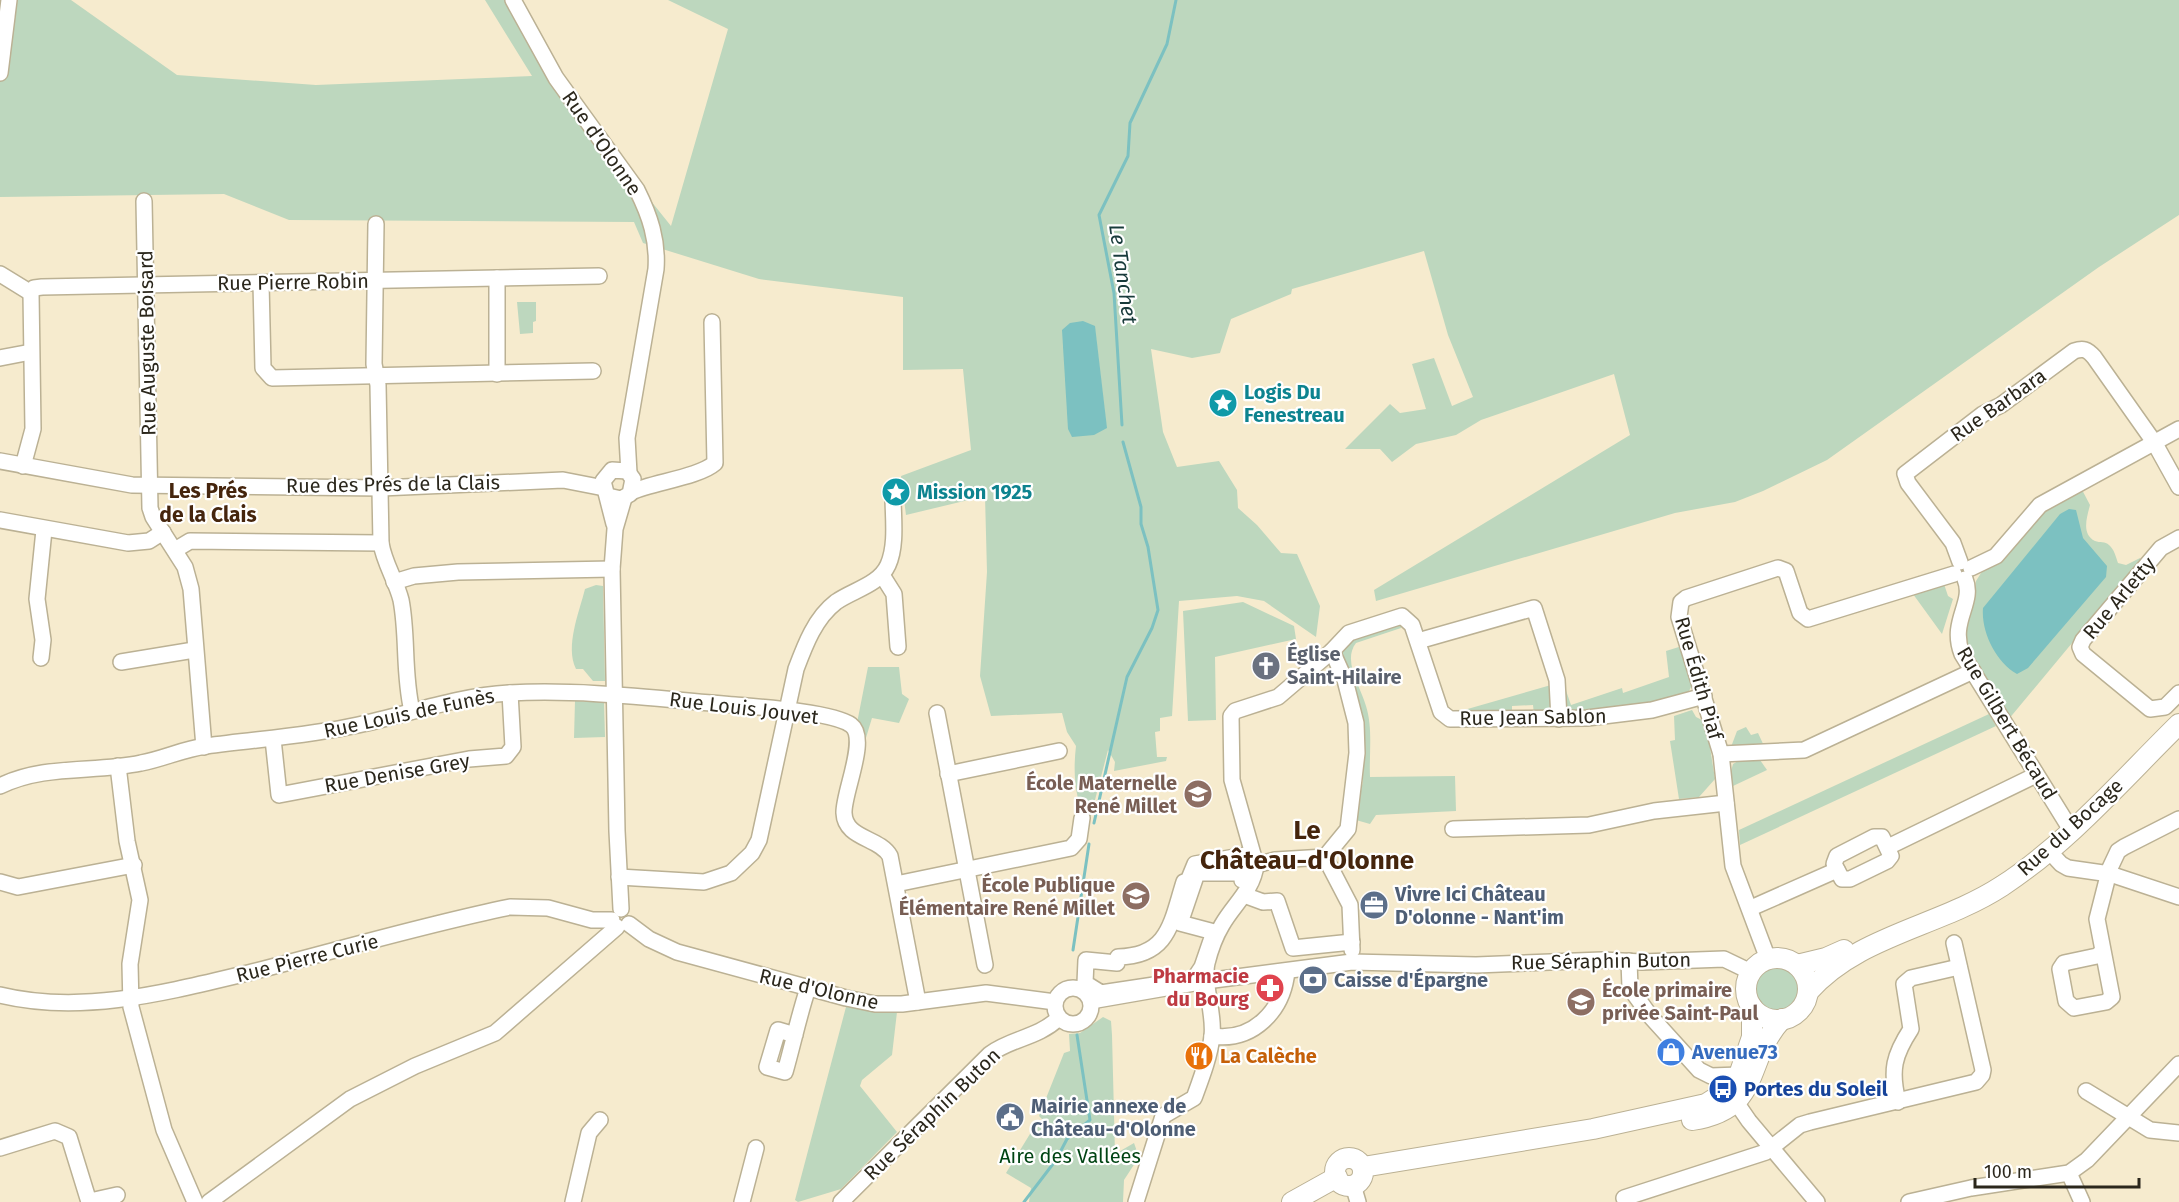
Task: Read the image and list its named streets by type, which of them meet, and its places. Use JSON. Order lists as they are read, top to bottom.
{
  "streets": {
    "main road": ["Rue du Bocage"],
    "street": [
      "Rue d'Olonne",
      "Rue Pierre Robin",
      "Rue Auguste Boisard",
      "Rue Barbara",
      "Rue des Prés de la Clais",
      "Rue Arletty",
      "Rue Édith Piaf",
      "Rue Louis Jouvet",
      "Rue Louis de Funès",
      "Rue Jean Sablon",
      "Rue Gilbert Bécaud",
      "Rue Denise Grey",
      "Rue Pierre Curie",
      "Rue Séraphin Buton"
    ]
  },
  "crossings": [
    ["Rue d'Olonne", "Rue des Prés de la Clais"],
    ["Rue d'Olonne", "Rue Louis Jouvet"],
    ["Rue d'Olonne", "Rue Louis de Funès"],
    ["Rue d'Olonne", "Rue Pierre Curie"],
    ["Rue d'Olonne", "Rue Séraphin Buton"],
    ["Rue Pierre Robin", "Rue Auguste Boisard"],
    ["Rue Auguste Boisard", "Rue des Prés de la Clais"],
    ["Rue Auguste Boisard", "Rue Louis de Funès"],
    ["Rue Barbara", "Rue Édith Piaf"],
    ["Rue Barbara", "Rue Gilbert Bécaud"],
    ["Rue Édith Piaf", "Rue Jean Sablon"],
    ["Rue Édith Piaf", "Rue Gilbert Bécaud"],
    ["Rue Édith Piaf", "Rue du Bocage"],
    ["Rue Édith Piaf", "Rue Séraphin Buton"],
    ["Rue Louis Jouvet", "Rue Louis de Funès"],
    ["Rue Louis de Funès", "Rue Denise Grey"],
    ["Rue Gilbert Bécaud", "Rue du Bocage"],
    ["Rue du Bocage", "Rue Séraphin Buton"]
  ],
  "districts": ["Les Prés de la Clais", "Le Château-d'Olonne"],
  "water": ["Le Tanchet"],
  "parks": ["Aire des Vallées"],
  "places": {
    "place": ["Logis Du Fenestreau", "Mission 1925"],
    "church": ["Église Saint-Hilaire"],
    "school or university": ["École Maternelle René Millet", "École Publique Élémentaire René Millet", "École primaire privée Saint-Paul"],
    "office": ["Vivre Ici Château D'olonne - Nant'im"],
    "bank": ["Caisse d'Épargne"],
    "pharmacy": ["Pharmacie du Bourg"],
    "shop": ["Avenue73"],
    "restaurant": ["La Calèche"],
    "bus stop": ["Portes du Soleil"],
    "public building": ["Mairie annexe de Château-d'Olonne"]
  },
  "scale_bar": "100 m"
}
